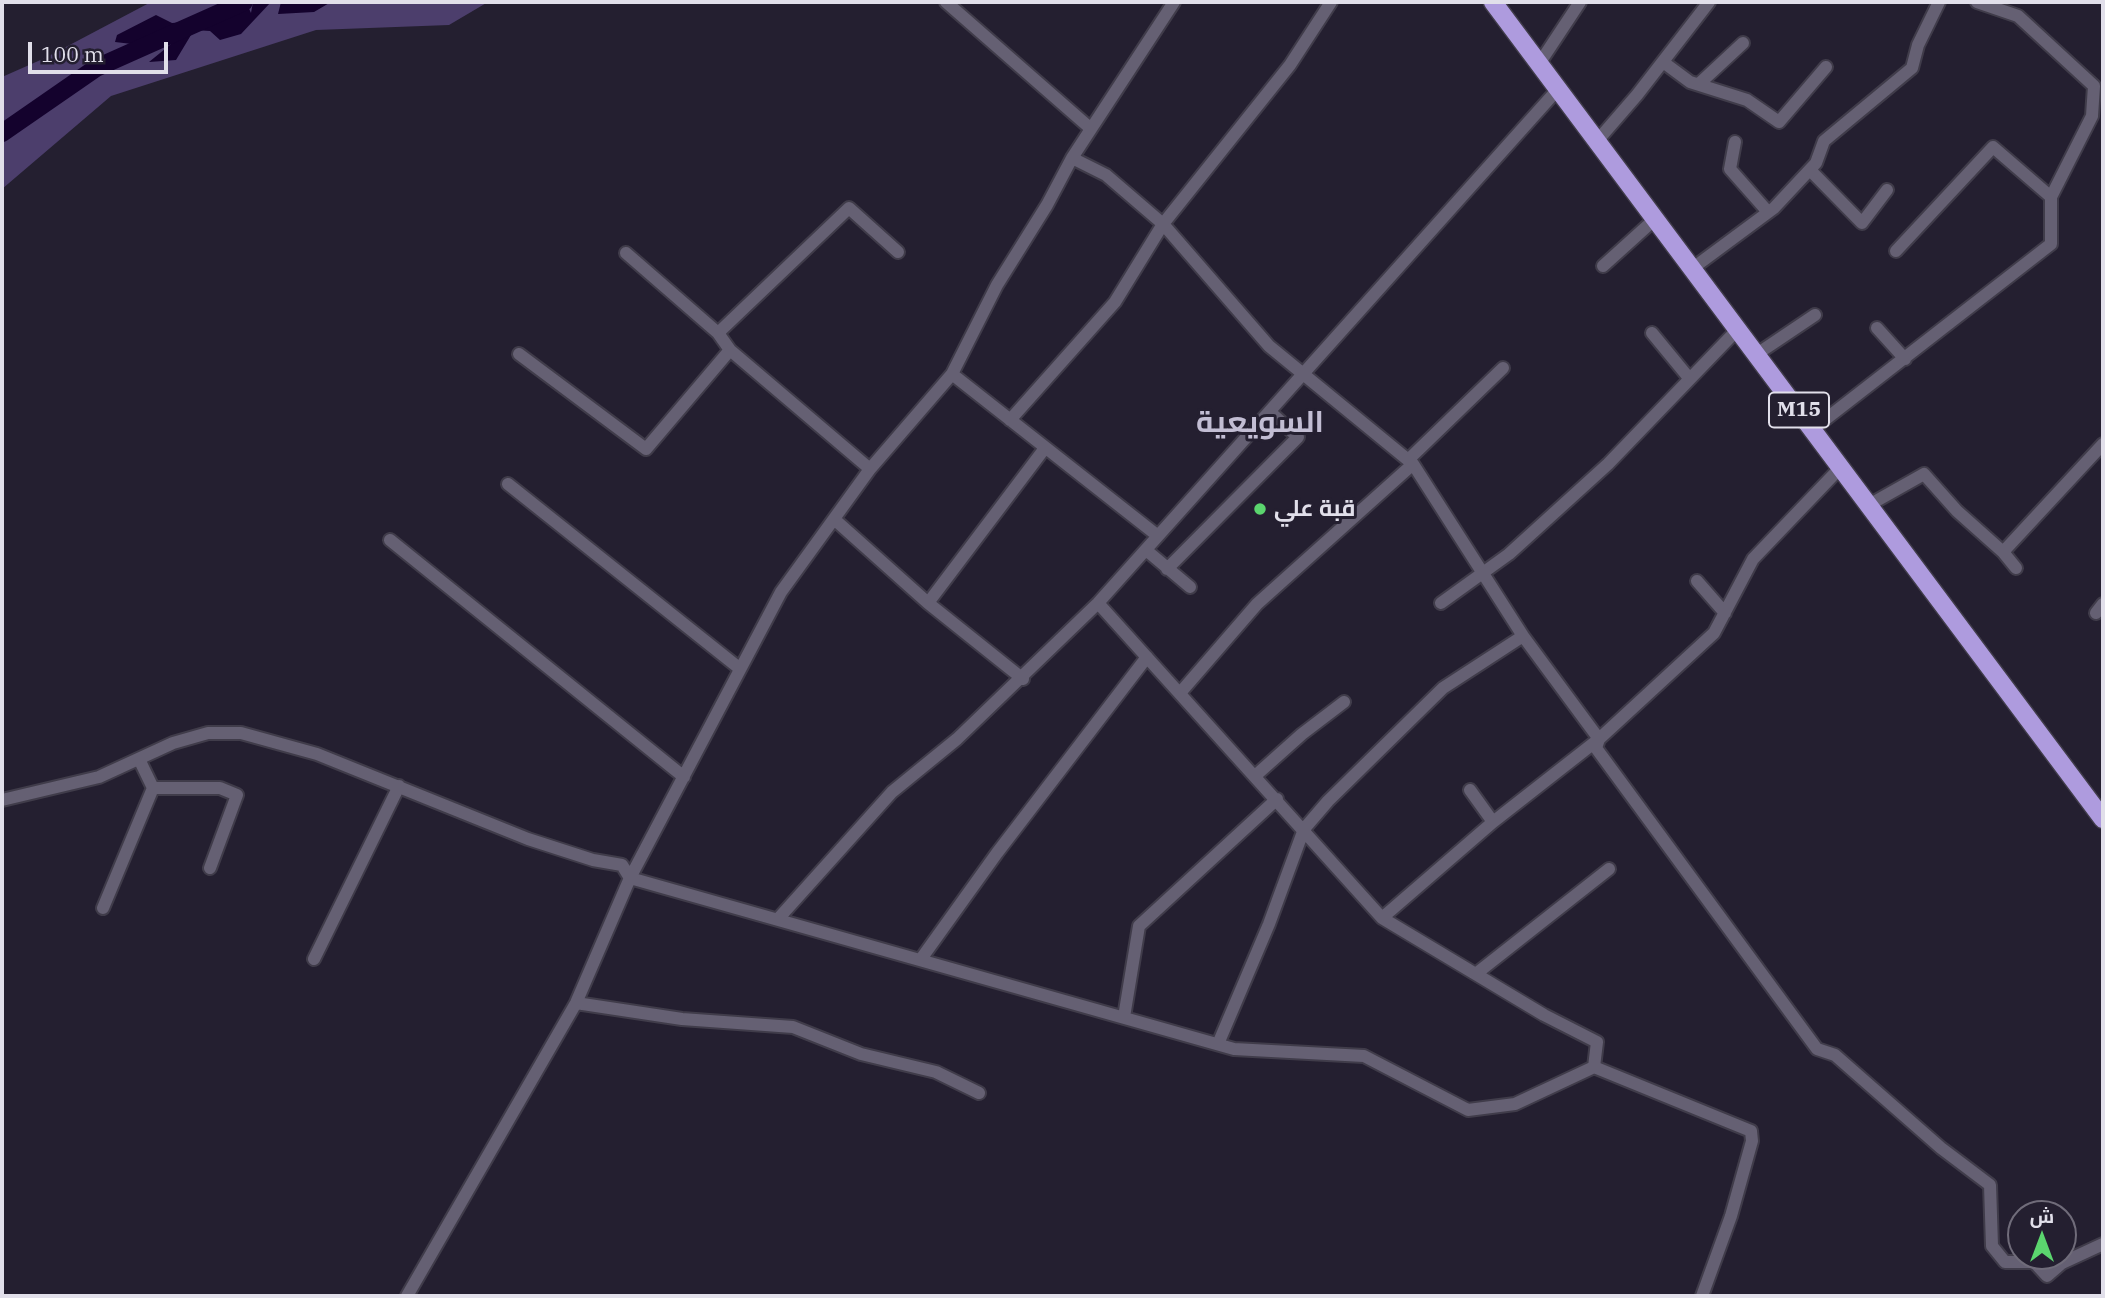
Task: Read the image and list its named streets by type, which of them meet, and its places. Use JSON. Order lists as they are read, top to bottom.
{
  "streets": {
    "highway": ["M15"]
  },
  "districts": ["السويعية"],
  "places": ["قبة علي"],
  "scale_bar": "100 m",
  "north": "top"
}
